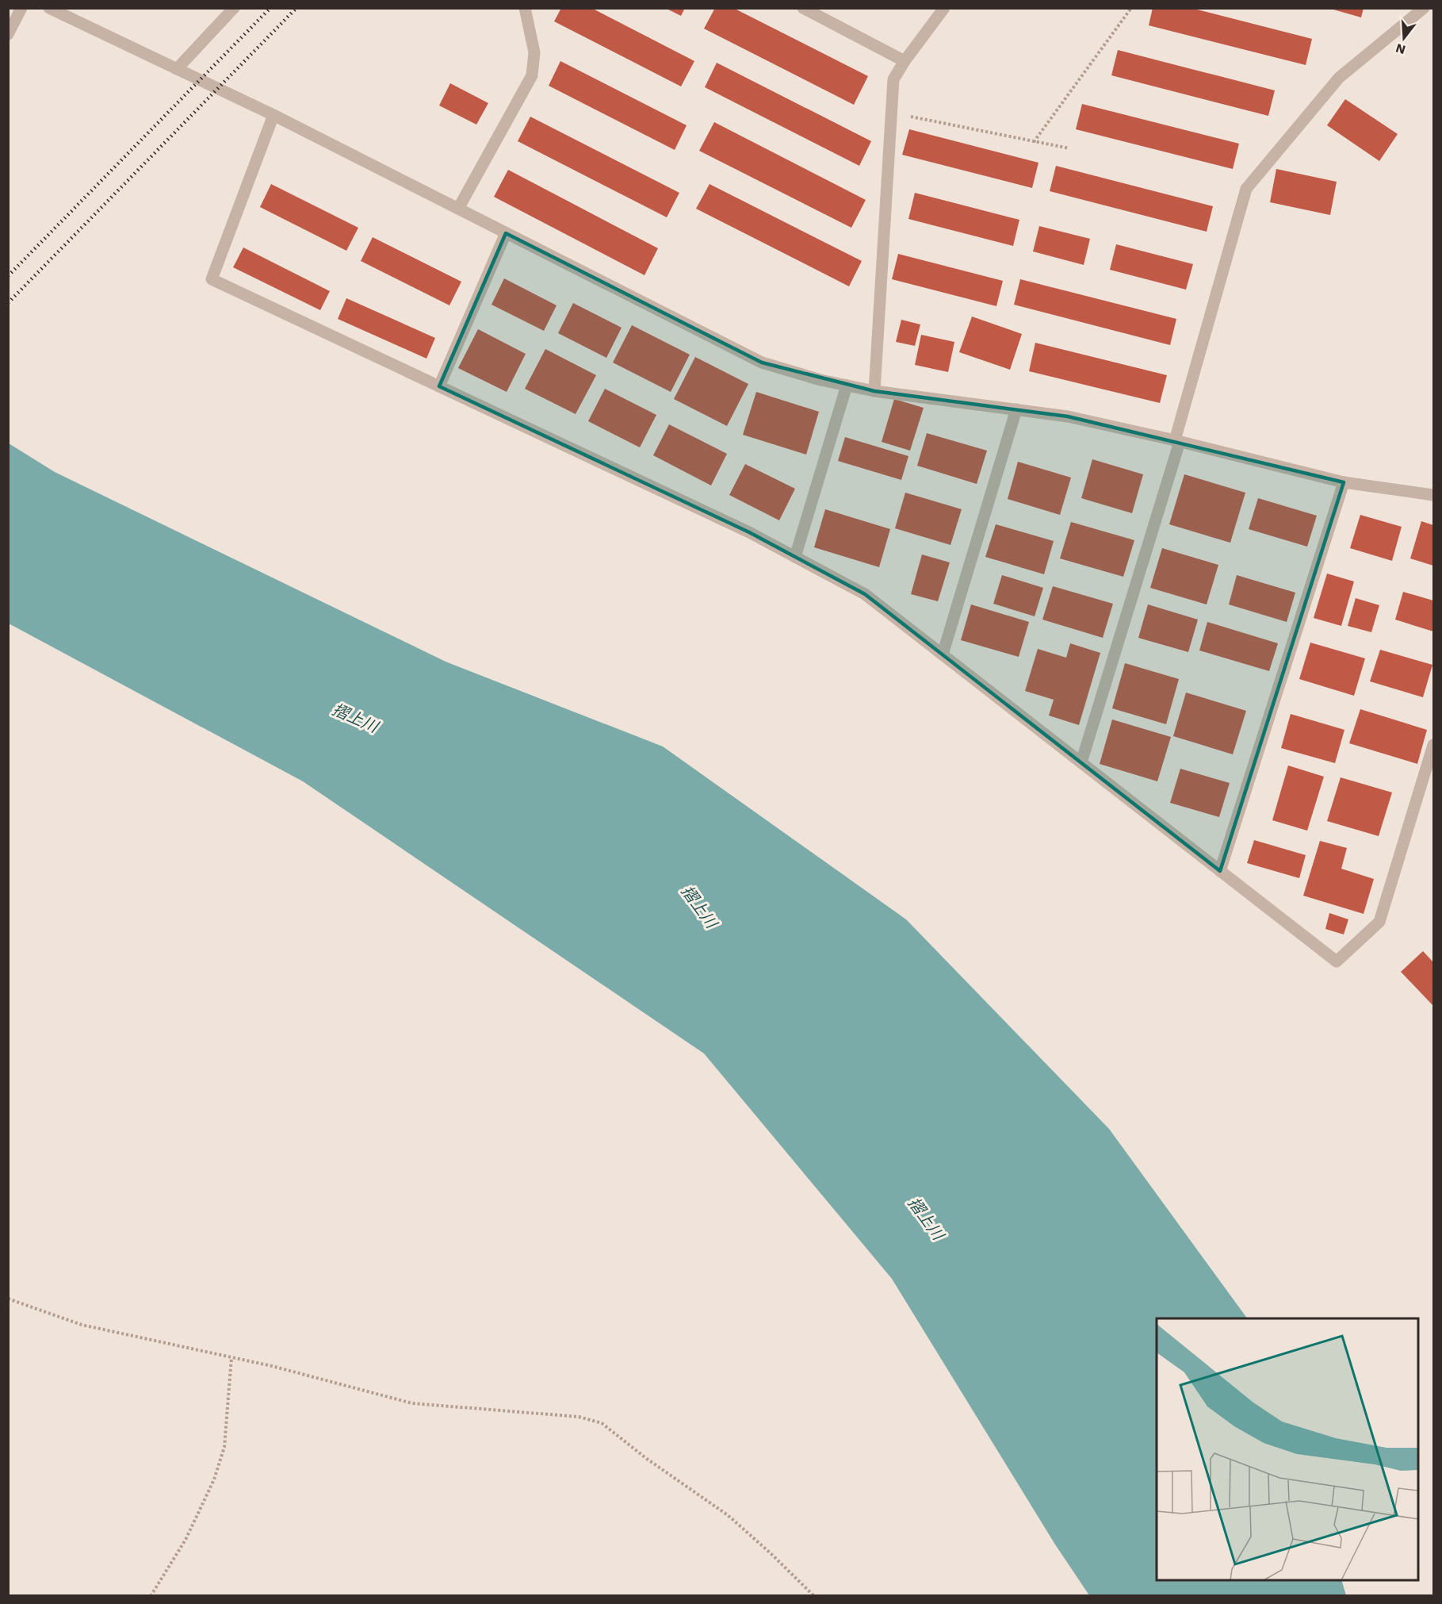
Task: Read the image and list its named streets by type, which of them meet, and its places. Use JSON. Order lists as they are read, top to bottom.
{
  "water": ["摺上川"],
  "north": "bottom"
}
